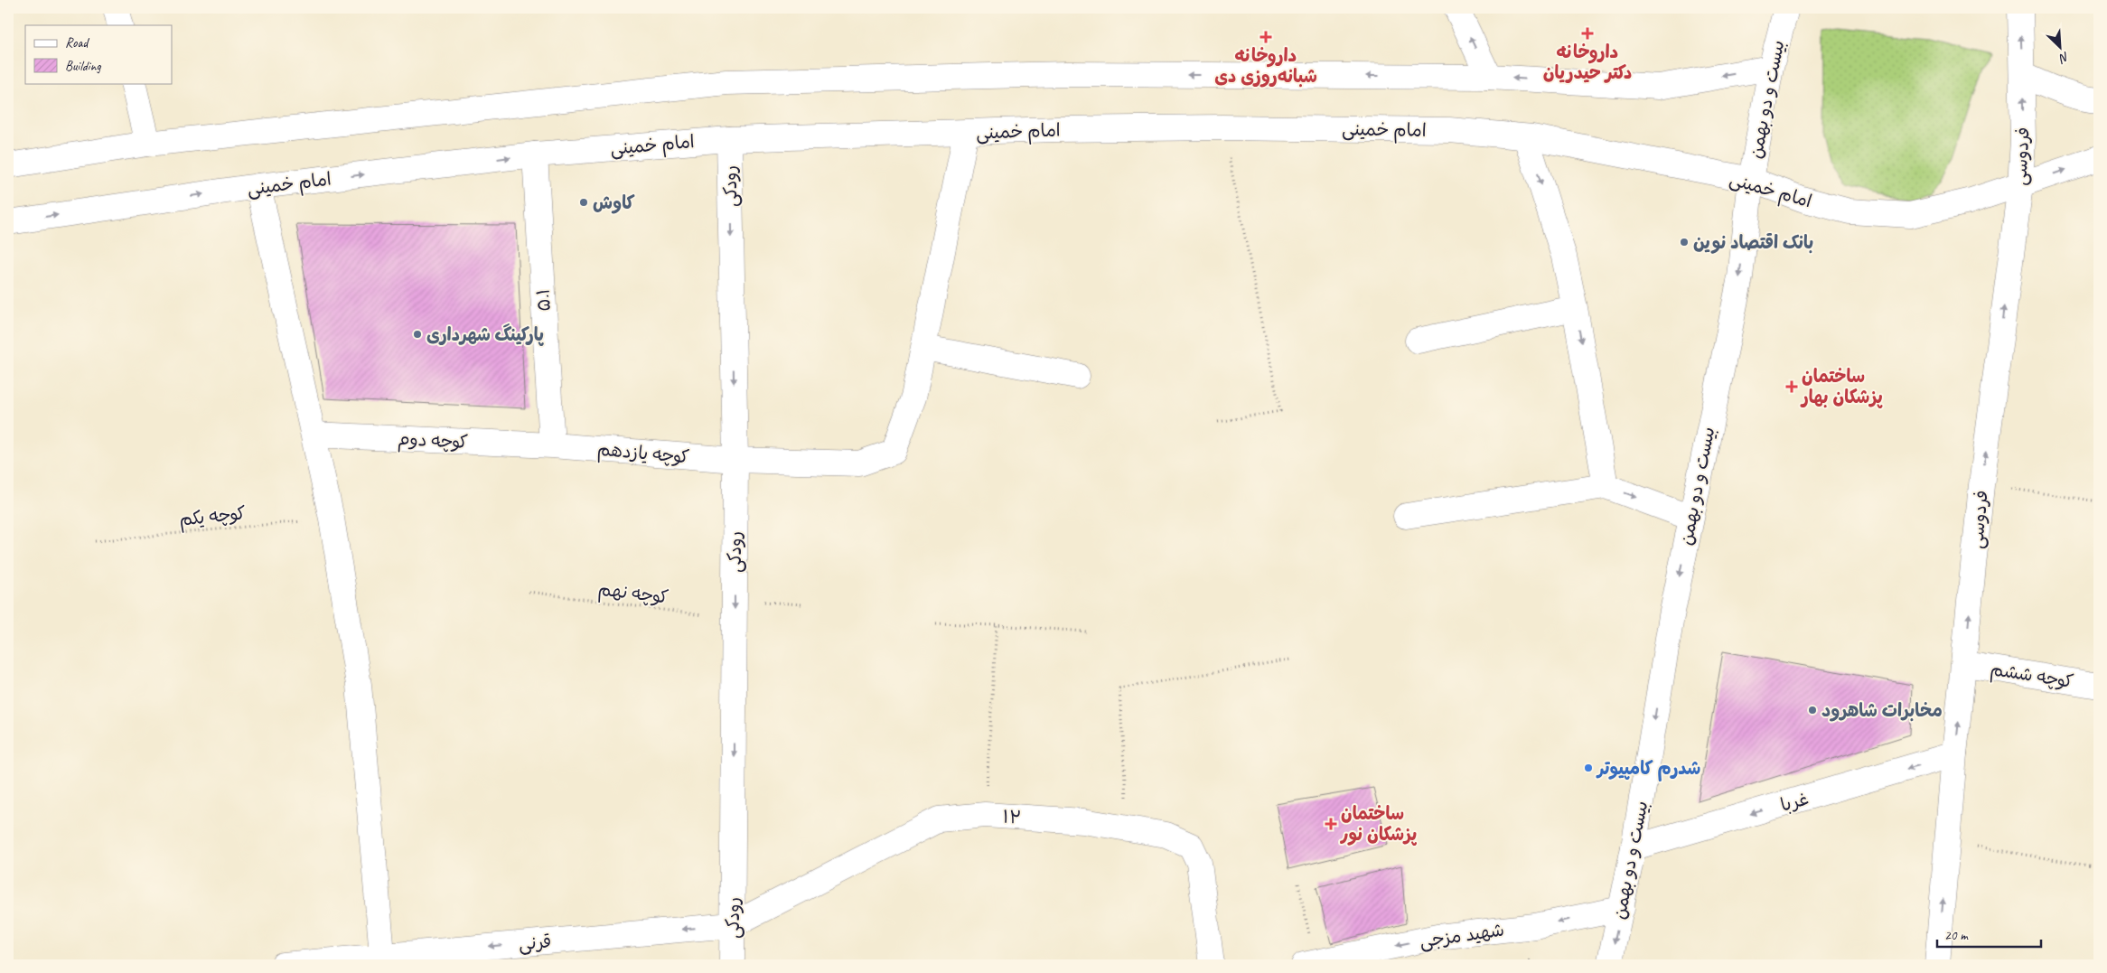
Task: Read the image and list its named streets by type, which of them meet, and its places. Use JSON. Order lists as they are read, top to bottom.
{
  "streets": {
    "main road": [
      "بیست و دو بهمن",
      "امام خمینی",
      "فردوسی",
      "رودکی",
      "۵.۱",
      "کوچه دوم",
      "کوچه یازدهم",
      "کوچه ششم",
      "غربا",
      "۱۲",
      "شهید مزجی",
      "قرنی"
    ],
    "path": ["کوچه یکم", "کوچه نهم"]
  },
  "crossings": [
    ["بیست و دو بهمن", "امام خمینی"],
    ["بیست و دو بهمن", "غربا"],
    ["بیست و دو بهمن", "شهید مزجی"],
    ["امام خمینی", "فردوسی"],
    ["امام خمینی", "رودکی"],
    ["امام خمینی", "۵.۱"],
    ["فردوسی", "کوچه ششم"],
    ["فردوسی", "غربا"],
    ["رودکی", "کوچه یازدهم"],
    ["رودکی", "کوچه نهم"],
    ["رودکی", "۱۲"],
    ["رودکی", "قرنی"],
    ["۵.۱", "کوچه دوم"],
    ["۵.۱", "کوچه یازدهم"],
    ["کوچه دوم", "کوچه یازدهم"],
    ["۱۲", "قرنی"]
  ],
  "one_way": [
    "بیست و دو بهمن",
    "فردوسی",
    "رودکی",
    "غربا",
    "شهید مزجی",
    "قرنی"
  ],
  "places": {
    "health": [
      "داروخانه دکتر حیدریان",
      "داروخانه شبانه‌روزی دی",
      "ساختمان پزشکان بهار",
      "ساختمان پزشکان نور"
    ],
    "other": [
      "کاوش",
      "بانک اقتصاد نوین",
      "پارکینگ شهرداری",
      "مخابرات شاهرود",
      "شدرم کامپیوتر"
    ]
  },
  "legend": ["Road", "Building"],
  "scale_bar": "20 m",
  "north": "bottom right"
}
